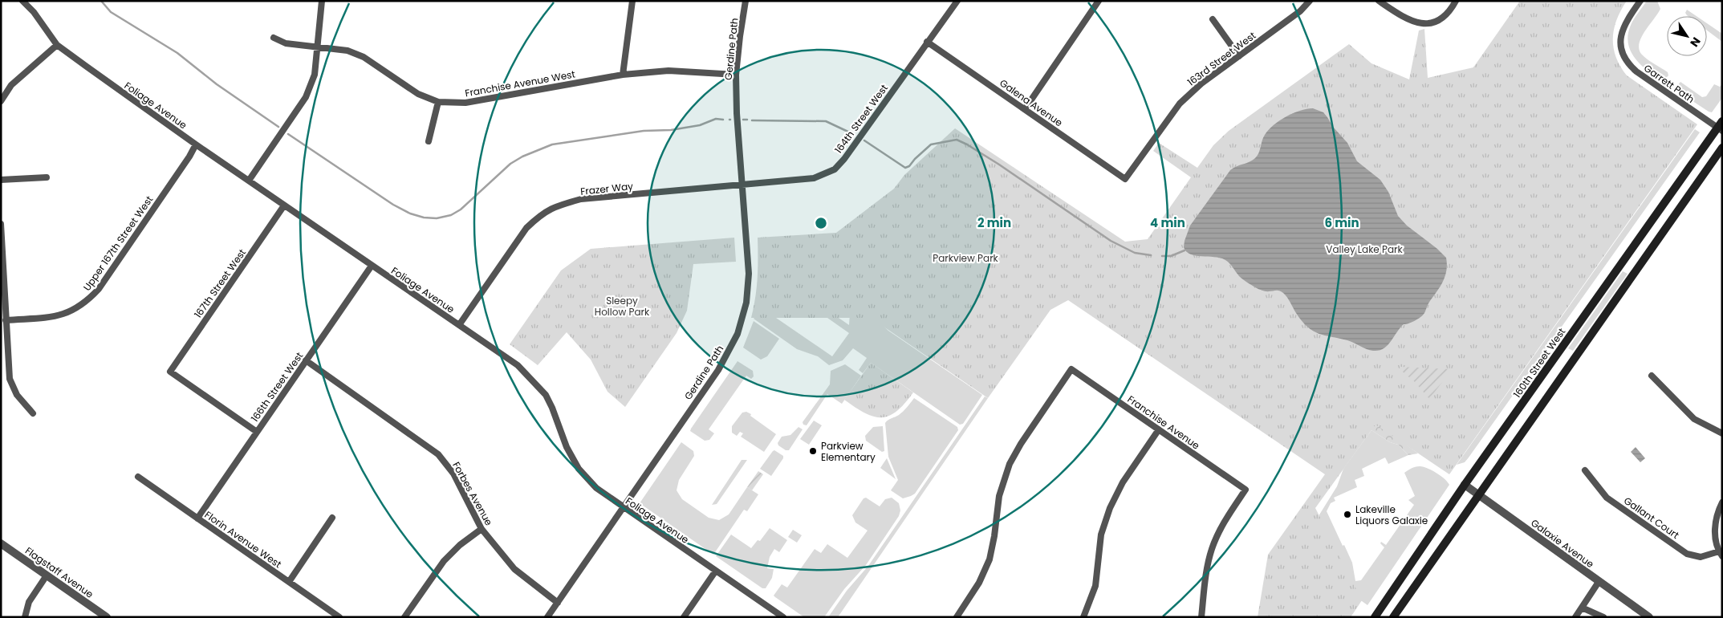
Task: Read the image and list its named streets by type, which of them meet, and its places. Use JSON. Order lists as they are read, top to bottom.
{
  "streets": {
    "main road": ["160th Street West"],
    "street": [
      "Gerdine Path",
      "163rd Street West",
      "Franchise Avenue West",
      "Garrett Path",
      "Galena Avenue",
      "Foliage Avenue",
      "164th Street West",
      "Frazer Way",
      "Upper 167th Street West",
      "167th Street West",
      "166th Street West",
      "Franchise Avenue",
      "Forbes Avenue",
      "Gallant Court",
      "Florin Avenue West",
      "Galaxie Avenue",
      "Flagstaff Avenue"
    ]
  },
  "crossings": [
    ["Gerdine Path", "Franchise Avenue West"],
    ["Gerdine Path", "Foliage Avenue"],
    ["Gerdine Path", "164th Street West"],
    ["Gerdine Path", "Frazer Way"],
    ["Gerdine Path", "Forbes Avenue"],
    ["163rd Street West", "Galena Avenue"],
    ["Garrett Path", "160th Street West"],
    ["Galena Avenue", "164th Street West"],
    ["Foliage Avenue", "Frazer Way"],
    ["Foliage Avenue", "Upper 167th Street West"],
    ["Foliage Avenue", "167th Street West"],
    ["Foliage Avenue", "166th Street West"],
    ["164th Street West", "Frazer Way"],
    ["167th Street West", "166th Street West"],
    ["160th Street West", "Galaxie Avenue"],
    ["166th Street West", "Forbes Avenue"],
    ["166th Street West", "Florin Avenue West"]
  ],
  "parks": ["Valley Lake Park", "Parkview Park", "Sleepy Hollow Park"],
  "places": ["Parkview Elementary", "Lakeville Liquors Galaxie"],
  "north": "bottom right",
  "rings": ["2 min", "4 min", "6 min"]
}
